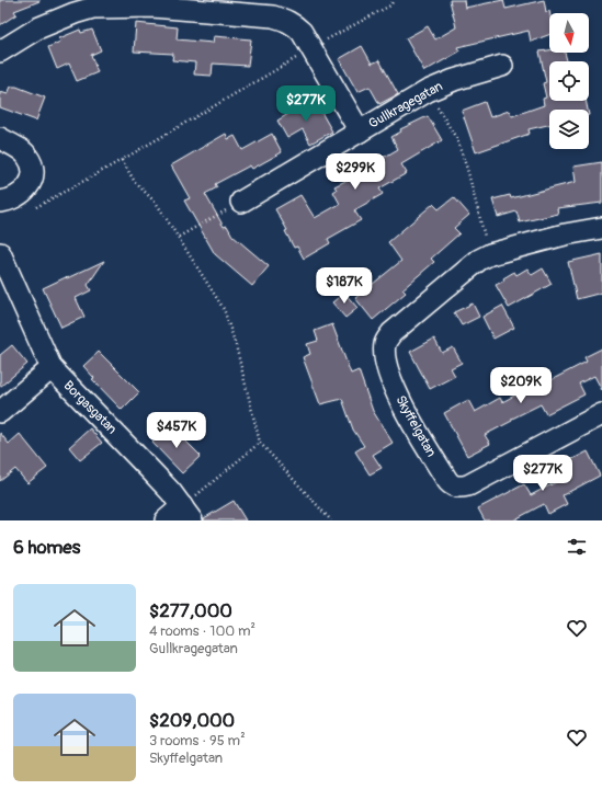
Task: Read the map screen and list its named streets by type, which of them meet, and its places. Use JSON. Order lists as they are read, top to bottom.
{
  "streets": {
    "street": ["Gullkragegatan", "Borgasgatan", "Skyffelgatan"]
  },
  "north": "bottom",
  "page": {
    "price": [
      "$277K",
      "$299K",
      "$187K",
      "$209K",
      "$457K",
      "$277K"
    ],
    "heading": "6 homes",
    "list": [
      {
        "name": "$277,000",
        "note": "4 rooms · 100 m² · Gullkragegatan"
      },
      {
        "name": "$209,000",
        "note": "3 rooms · 95 m² · Skyffelgatan"
      }
    ]
  }
}
